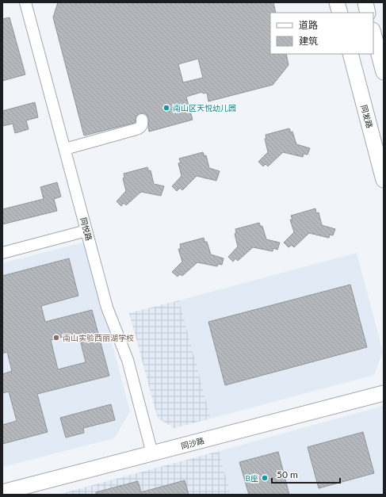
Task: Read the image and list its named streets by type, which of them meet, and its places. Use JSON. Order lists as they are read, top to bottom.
{
  "streets": {
    "street": ["同发路", "同悦路", "同沙路"]
  },
  "crossings": [
    ["同悦路", "同沙路"]
  ],
  "places": ["南山区天悦幼儿园", "南山实验西丽湖学校", "B座"],
  "legend": ["道路", "建筑"],
  "scale_bar": "50 m"
}
